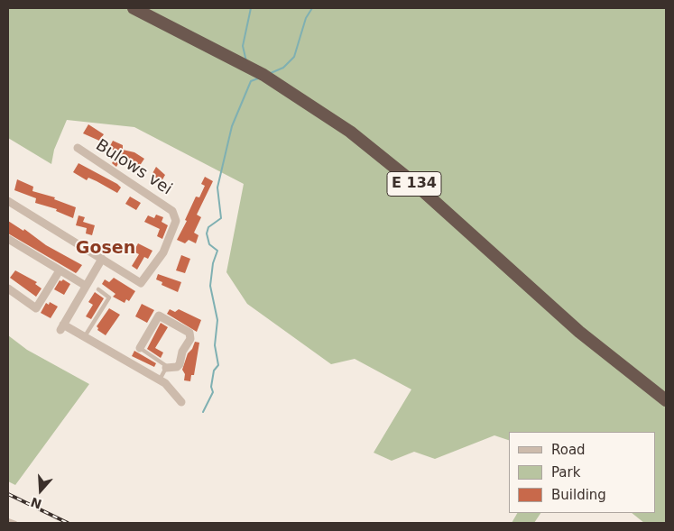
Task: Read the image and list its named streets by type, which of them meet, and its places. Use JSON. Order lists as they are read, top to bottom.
{
  "streets": {
    "highway": ["E 134"],
    "street": ["Bulows vei"]
  },
  "districts": ["Gosen"],
  "legend": ["Road", "Park", "Building"],
  "north": "bottom"
}
